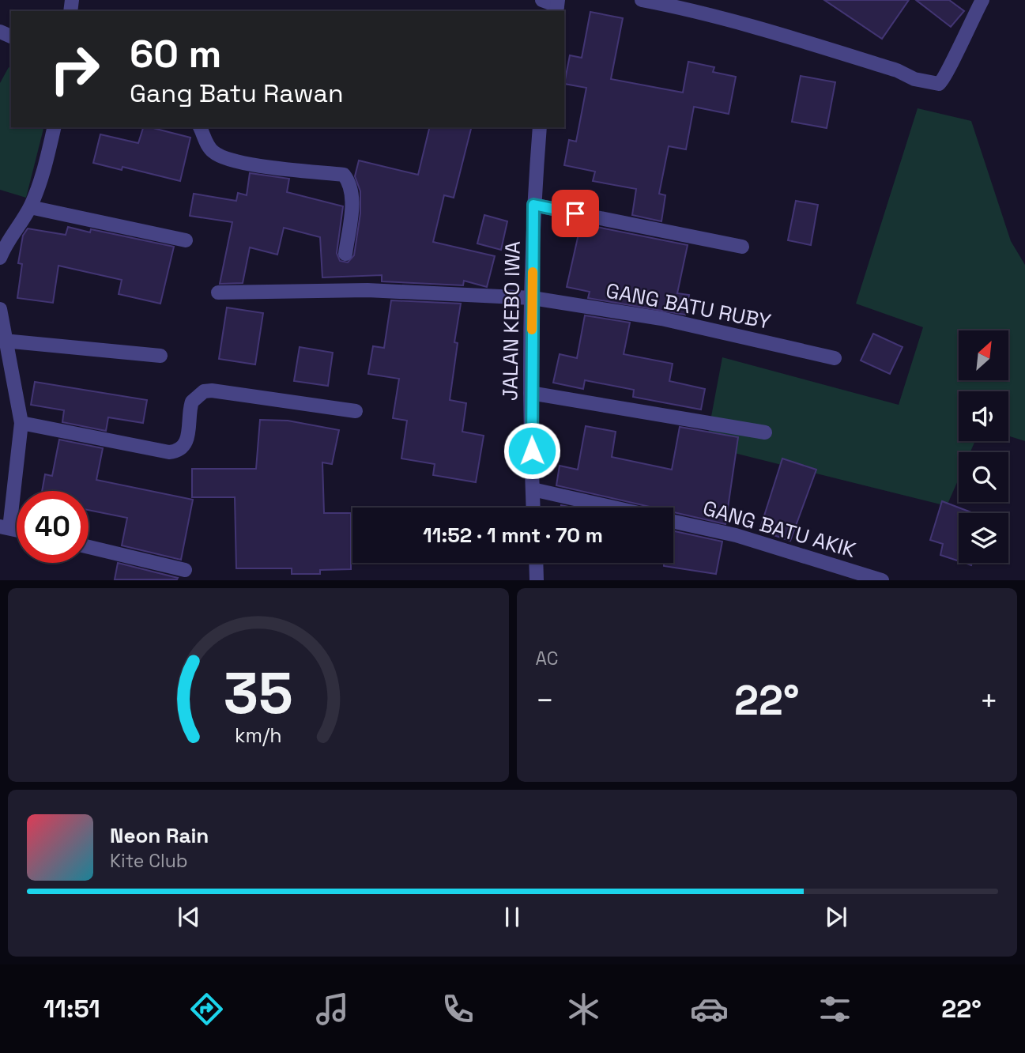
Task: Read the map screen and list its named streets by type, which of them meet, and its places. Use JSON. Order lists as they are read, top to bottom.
{
  "streets": {
    "street": ["GANG BATU RUBY", "JALAN KEBO IWA", "GANG BATU AKIK"]
  },
  "crossings": [
    ["GANG BATU RUBY", "JALAN KEBO IWA"]
  ],
  "north": "top right",
  "page": {
    "turn": ["60 m", "Gang Batu Rawan"],
    "limit": "40",
    "trip": "11:52 · 1 mnt · 70 m",
    "tile": "AC",
    "heat": ["−", "22°", "+"],
    "song": ["Neon Rain", "Kite Club"],
    "tabs": ["11:51", "22°"],
    "gauge": ["35", "km/h"]
  }
}
